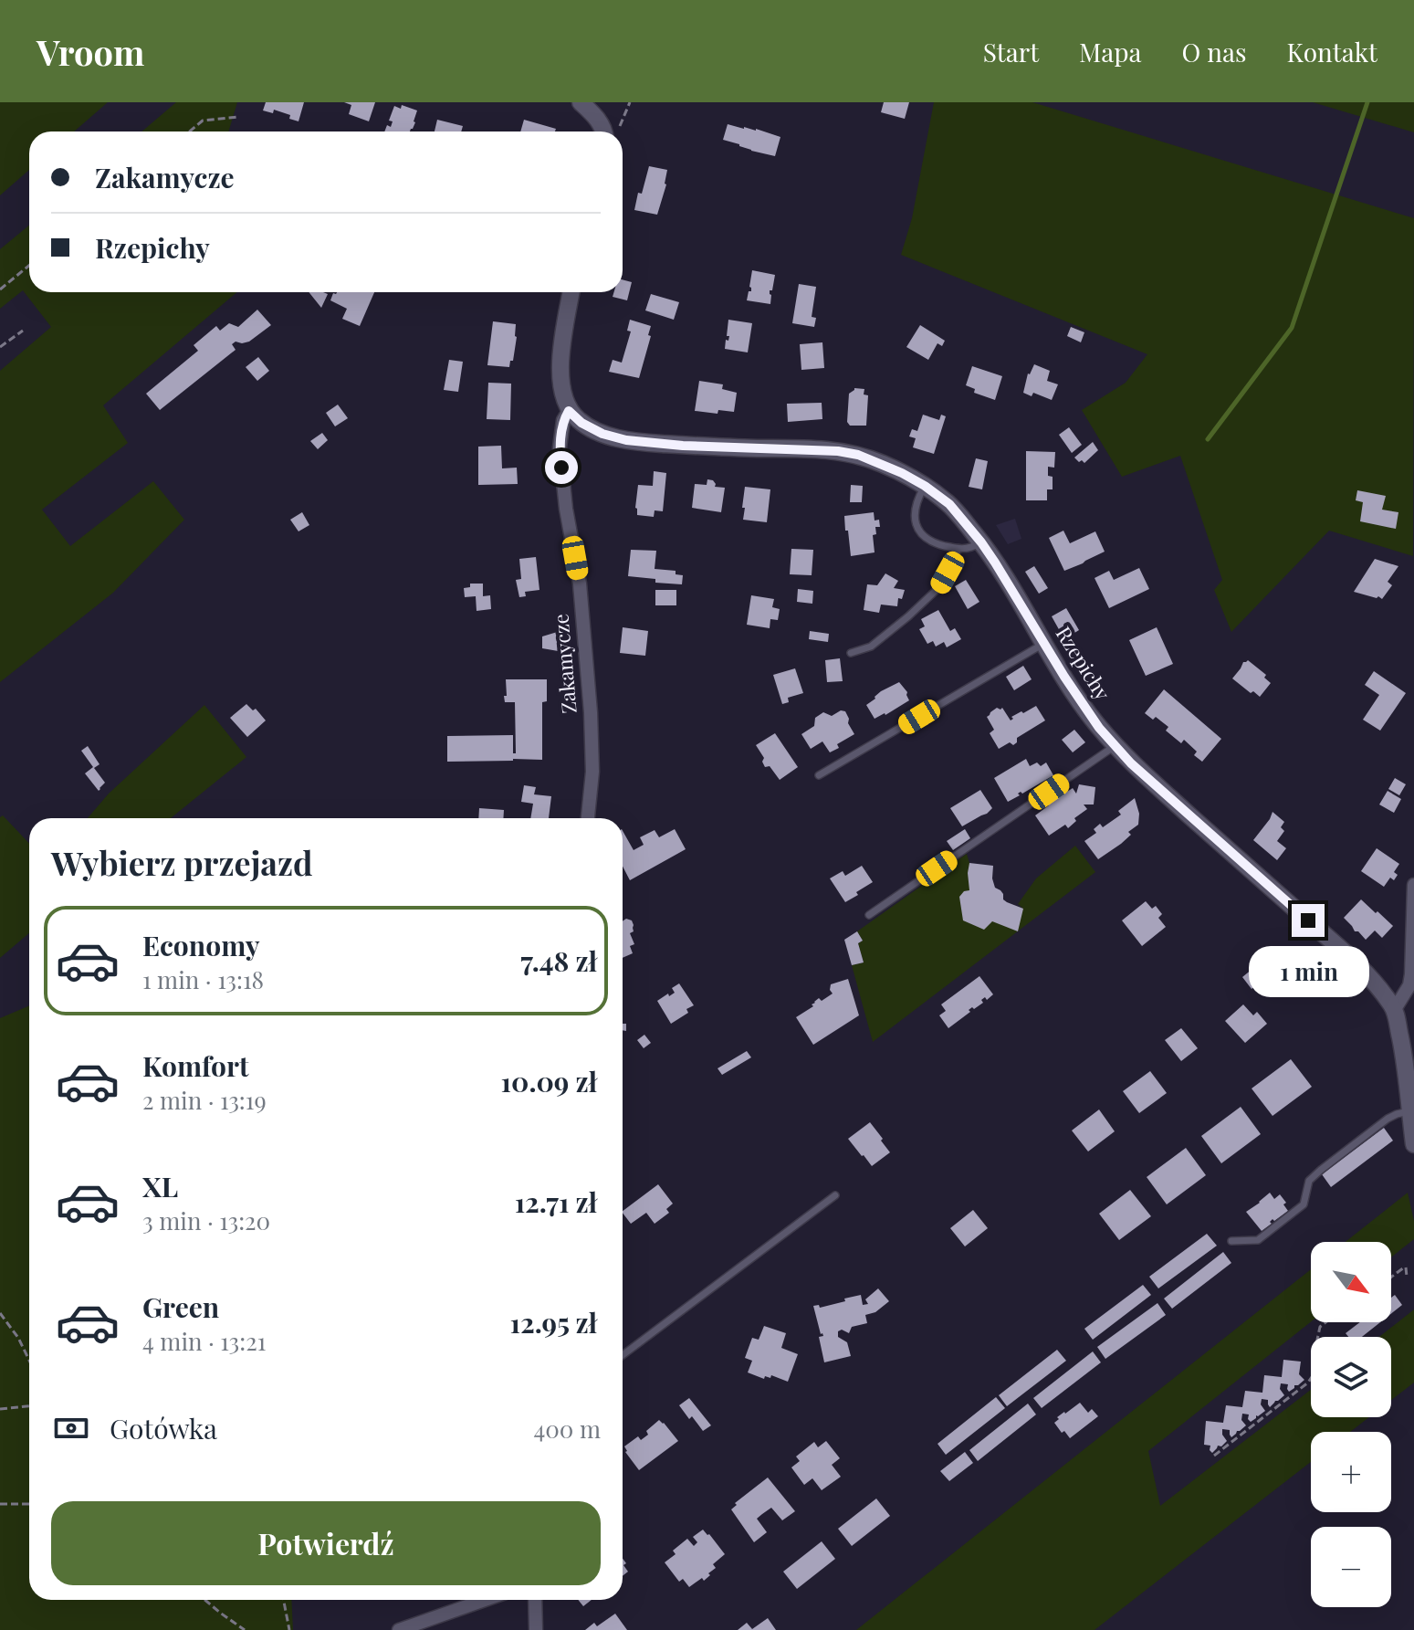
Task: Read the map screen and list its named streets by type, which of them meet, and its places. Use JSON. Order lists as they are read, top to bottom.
{
  "streets": {
    "street": ["Rzepichy", "Zakamycze"]
  },
  "crossings": [
    ["Rzepichy", "Zakamycze"]
  ],
  "north": "bottom right",
  "page": {
    "header": "Vroom",
    "nav": [
      "Start",
      "Mapa",
      "O nas",
      "Kontakt"
    ],
    "banner": ["Zakamycze", "Rzepichy"],
    "heading": "Wybierz przejazd",
    "list": [
      {
        "name": "Economy",
        "note": "1 min · 13:18",
        "value": "7.48 zł"
      },
      {
        "name": "Komfort",
        "note": "2 min · 13:19",
        "value": "10.09 zł"
      },
      {
        "name": "XL",
        "note": "3 min · 13:20",
        "value": "12.71 zł"
      },
      {
        "name": "Green",
        "note": "4 min · 13:21",
        "value": "12.95 zł"
      }
    ],
    "bubble": "1 min",
    "map_buttons": ["+", "−"],
    "pay": ["Gotówka", "400 m"],
    "buttons": "Potwierdź"
  }
}
